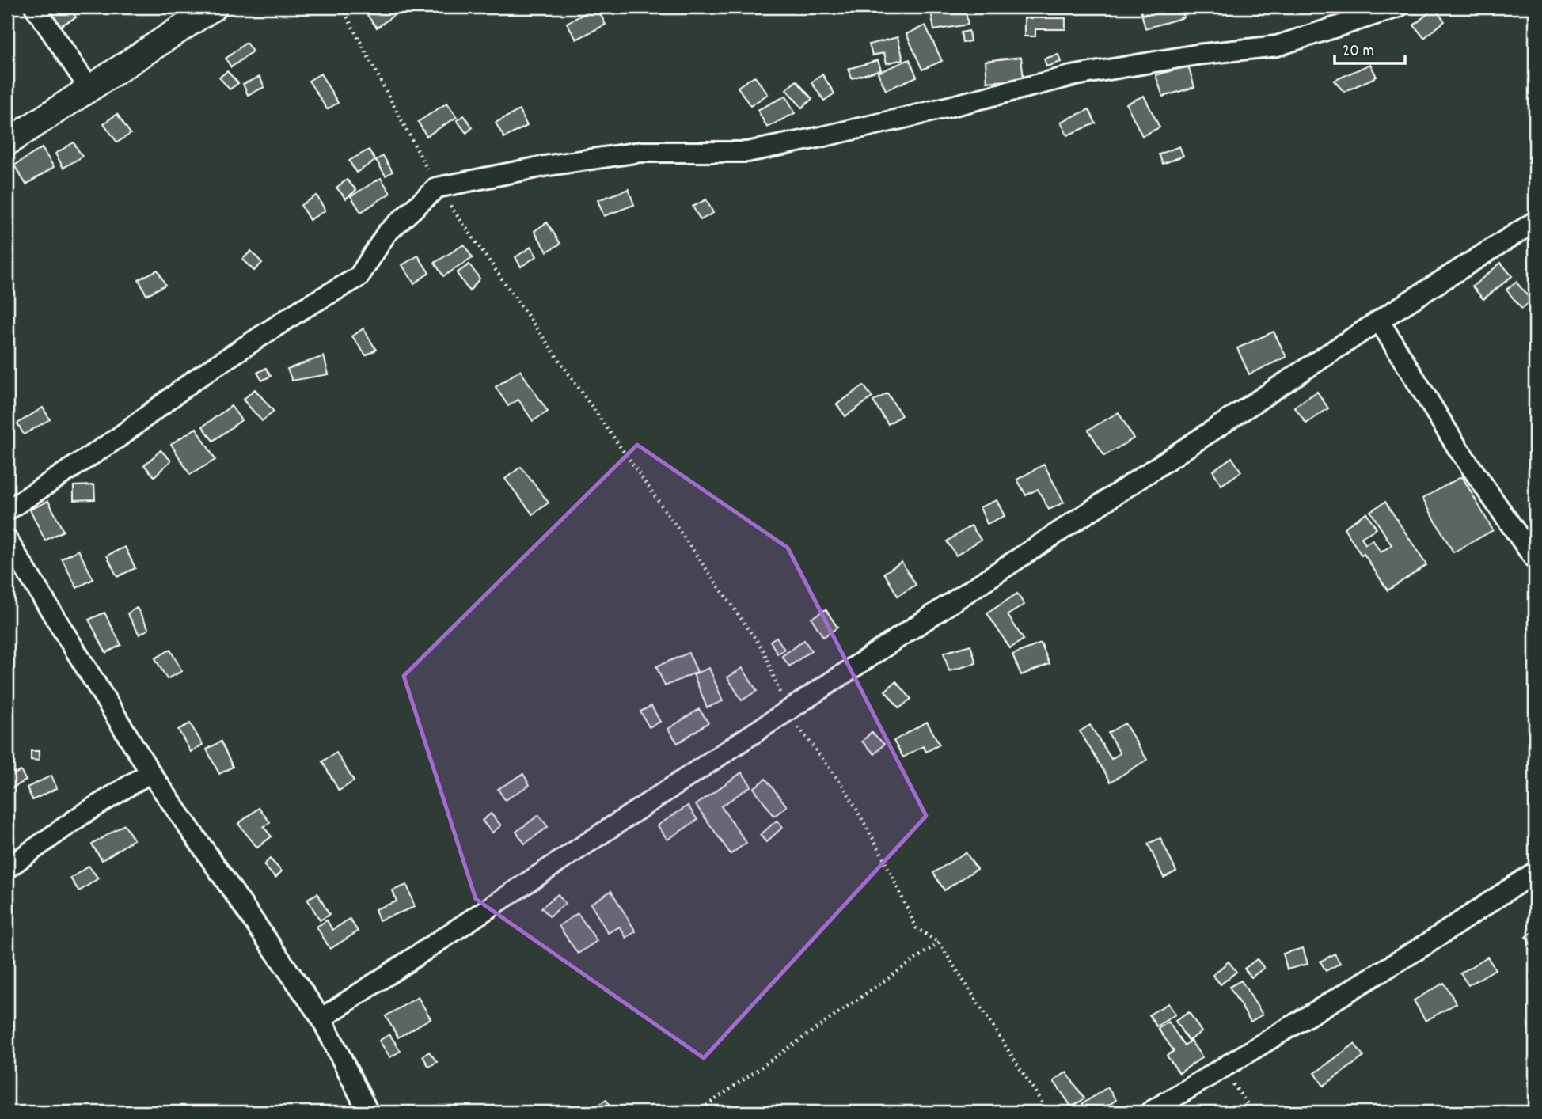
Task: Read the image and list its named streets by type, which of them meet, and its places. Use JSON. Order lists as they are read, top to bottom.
{
  "scale_bar": "20 m"
}
